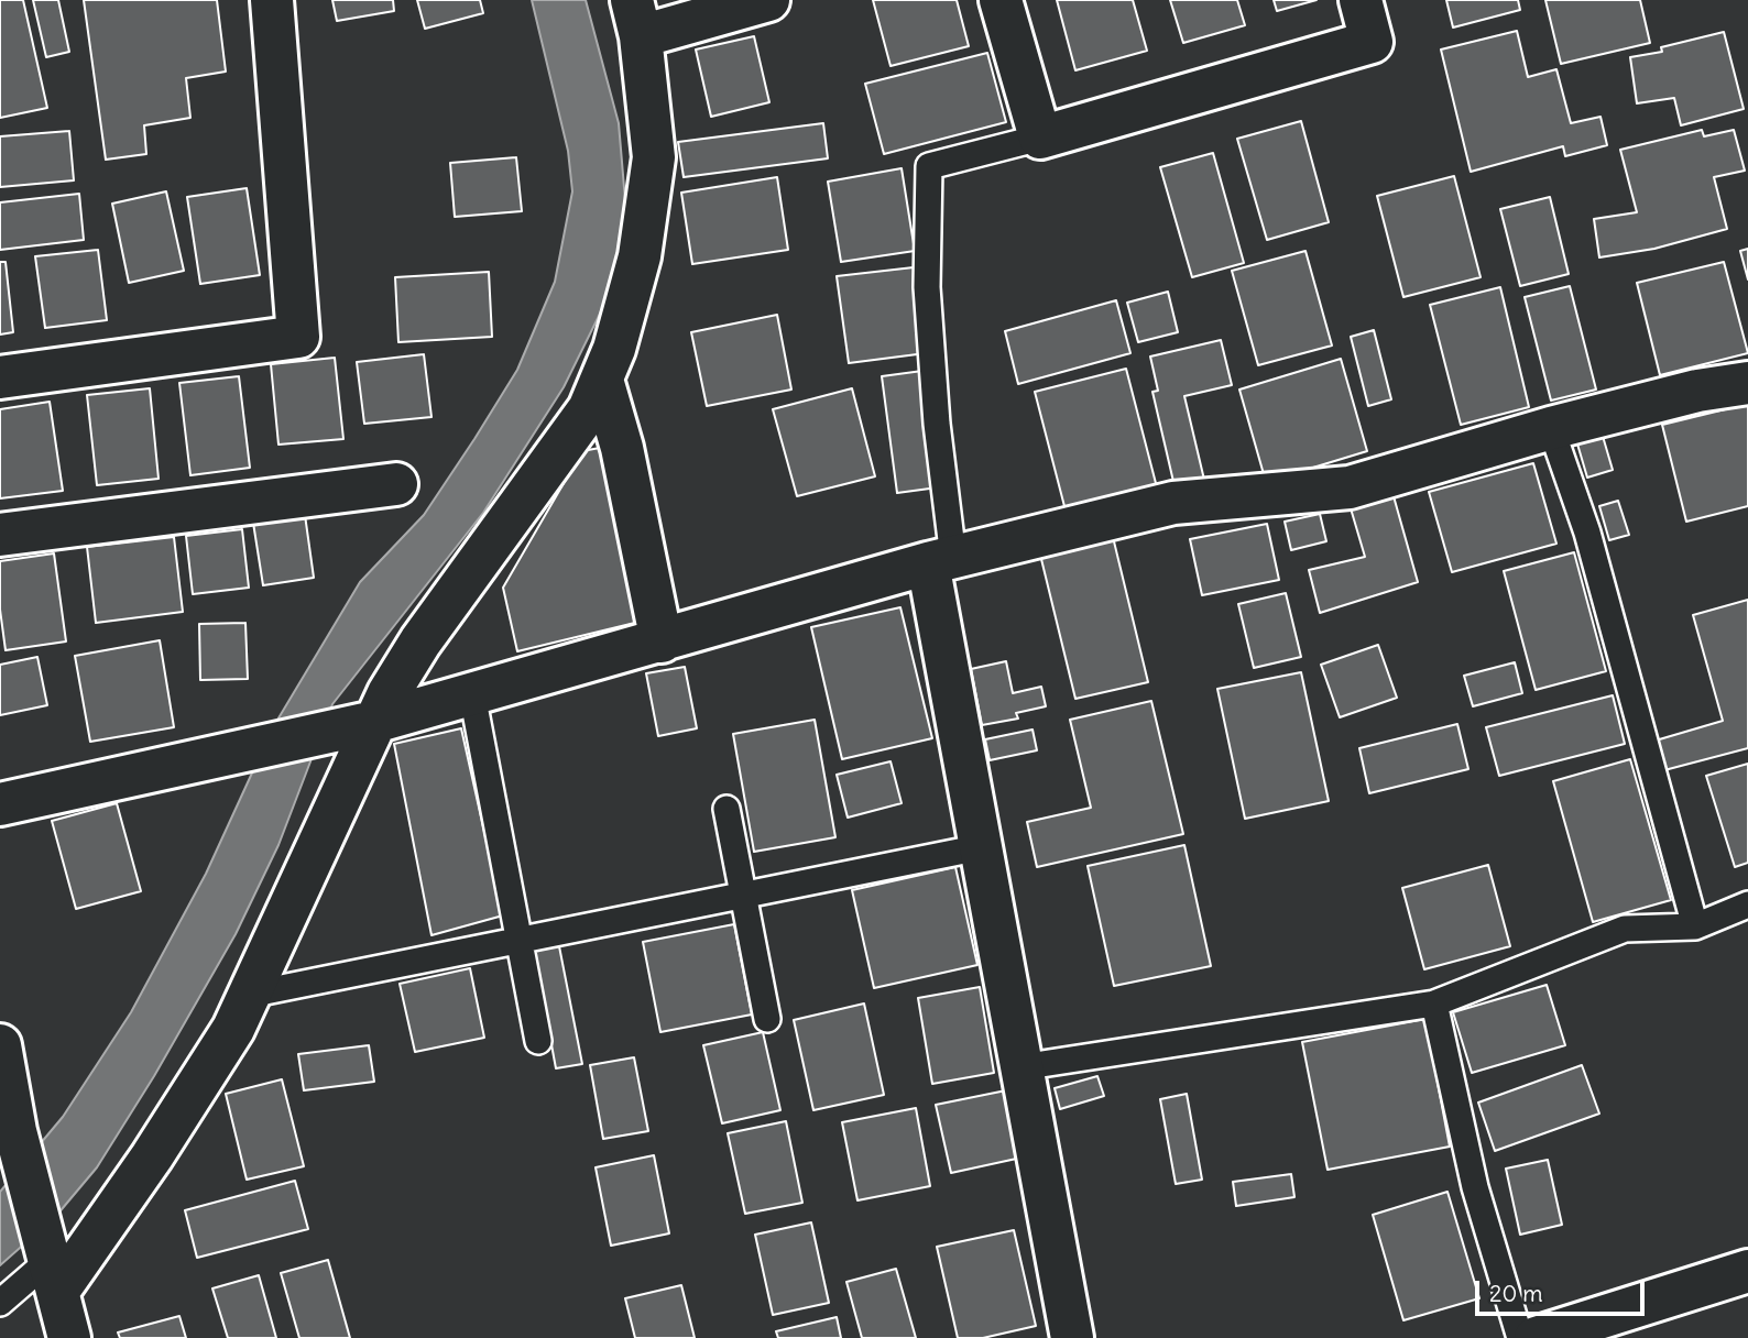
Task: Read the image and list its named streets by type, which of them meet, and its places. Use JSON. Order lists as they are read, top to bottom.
{
  "scale_bar": "20 m"
}
